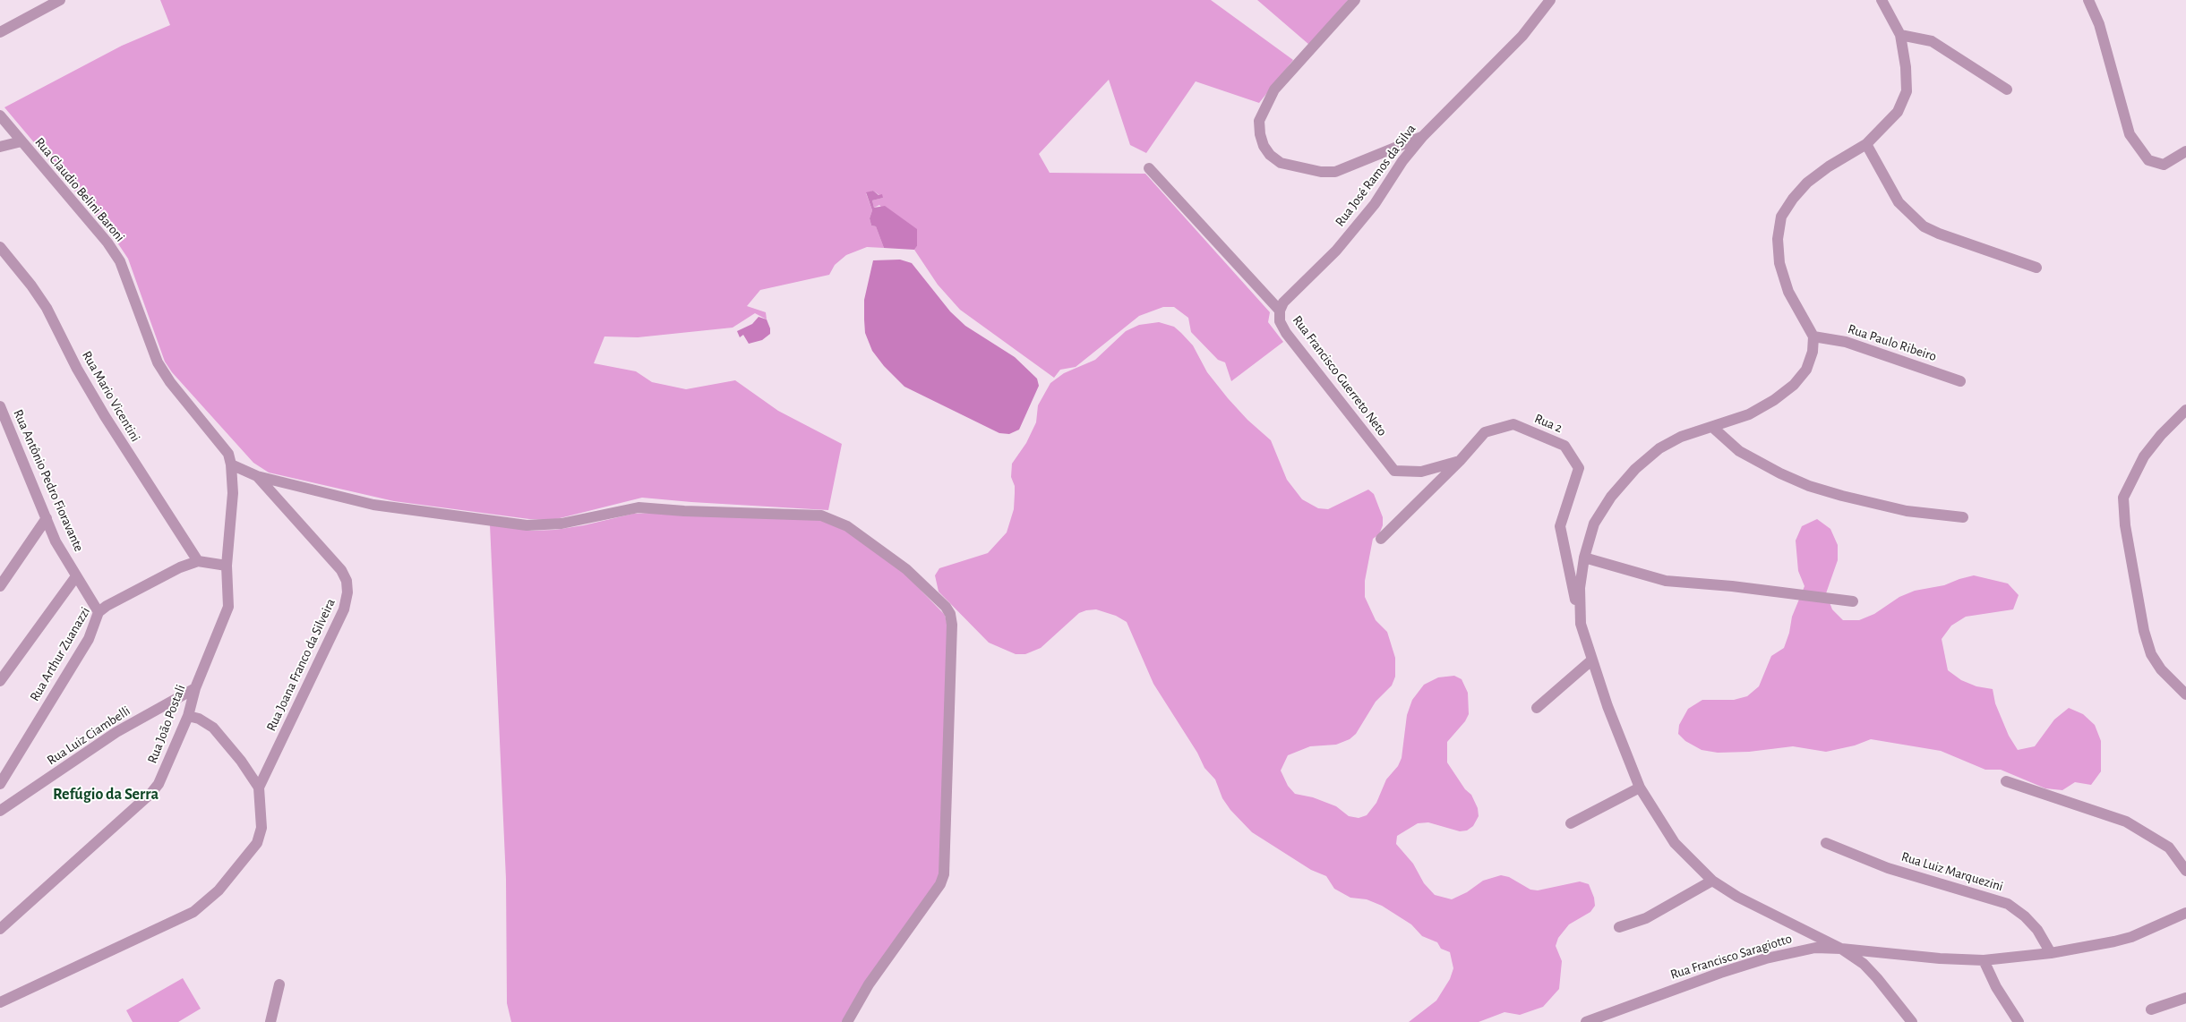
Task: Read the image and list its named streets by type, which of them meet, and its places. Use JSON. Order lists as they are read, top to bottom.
{
  "streets": {
    "street": [
      "Rua José Ramos da Silva",
      "Rua Claudio Belini Baroni",
      "Rua Paulo Ribeiro",
      "Rua Francisco Guerreto Neto",
      "Rua Mario Vicentini",
      "Rua 2",
      "Rua Antônio Pedro Fioravante",
      "Rua Arthur Zuanazzi",
      "Rua Joana Franco da Silveira",
      "Rua João Postali",
      "Rua Luiz Ciambelli",
      "Rua Luiz Marquezini",
      "Rua Francisco Saragiotto"
    ]
  },
  "crossings": [
    ["Rua José Ramos da Silva", "Rua Francisco Guerreto Neto"],
    ["Rua Claudio Belini Baroni", "Rua Joana Franco da Silveira"],
    ["Rua Claudio Belini Baroni", "Rua João Postali"],
    ["Rua Francisco Guerreto Neto", "Rua 2"],
    ["Rua Mario Vicentini", "Rua Arthur Zuanazzi"],
    ["Rua Antônio Pedro Fioravante", "Rua Arthur Zuanazzi"],
    ["Rua Arthur Zuanazzi", "Rua João Postali"],
    ["Rua Joana Franco da Silveira", "Rua João Postali"],
    ["Rua João Postali", "Rua Luiz Ciambelli"],
    ["Rua Luiz Marquezini", "Rua Francisco Saragiotto"]
  ],
  "districts": ["Refúgio da Serra"]
}
